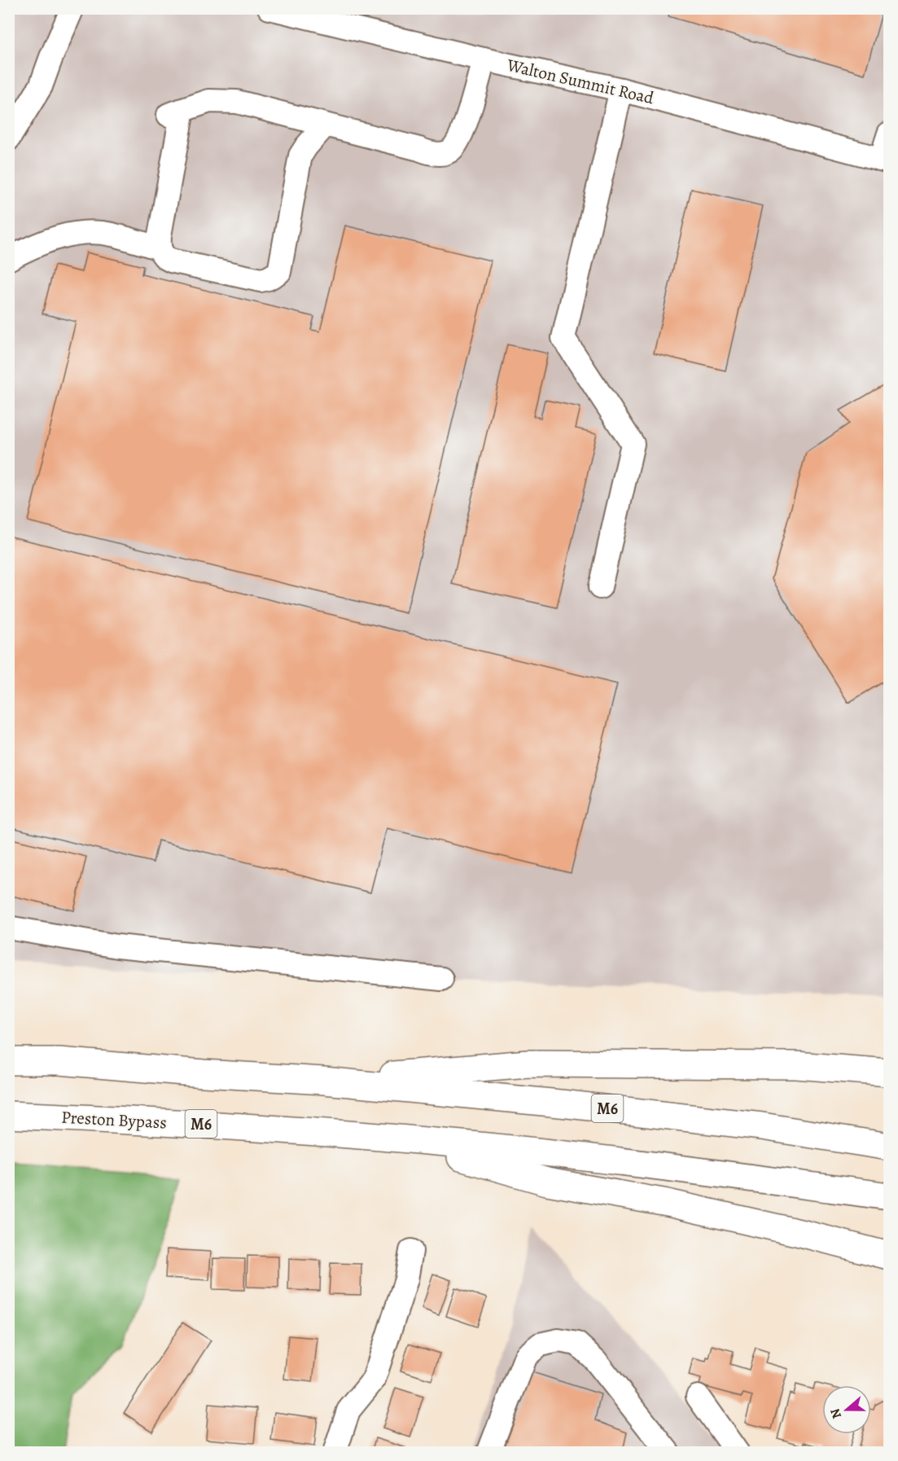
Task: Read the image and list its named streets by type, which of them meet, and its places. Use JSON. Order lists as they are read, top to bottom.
{
  "streets": {
    "highway": ["M6", "Preston Bypass"],
    "street": ["Walton Summit Road"]
  },
  "crossings": [
    ["M6", "Preston Bypass"]
  ],
  "north": "left"
}
